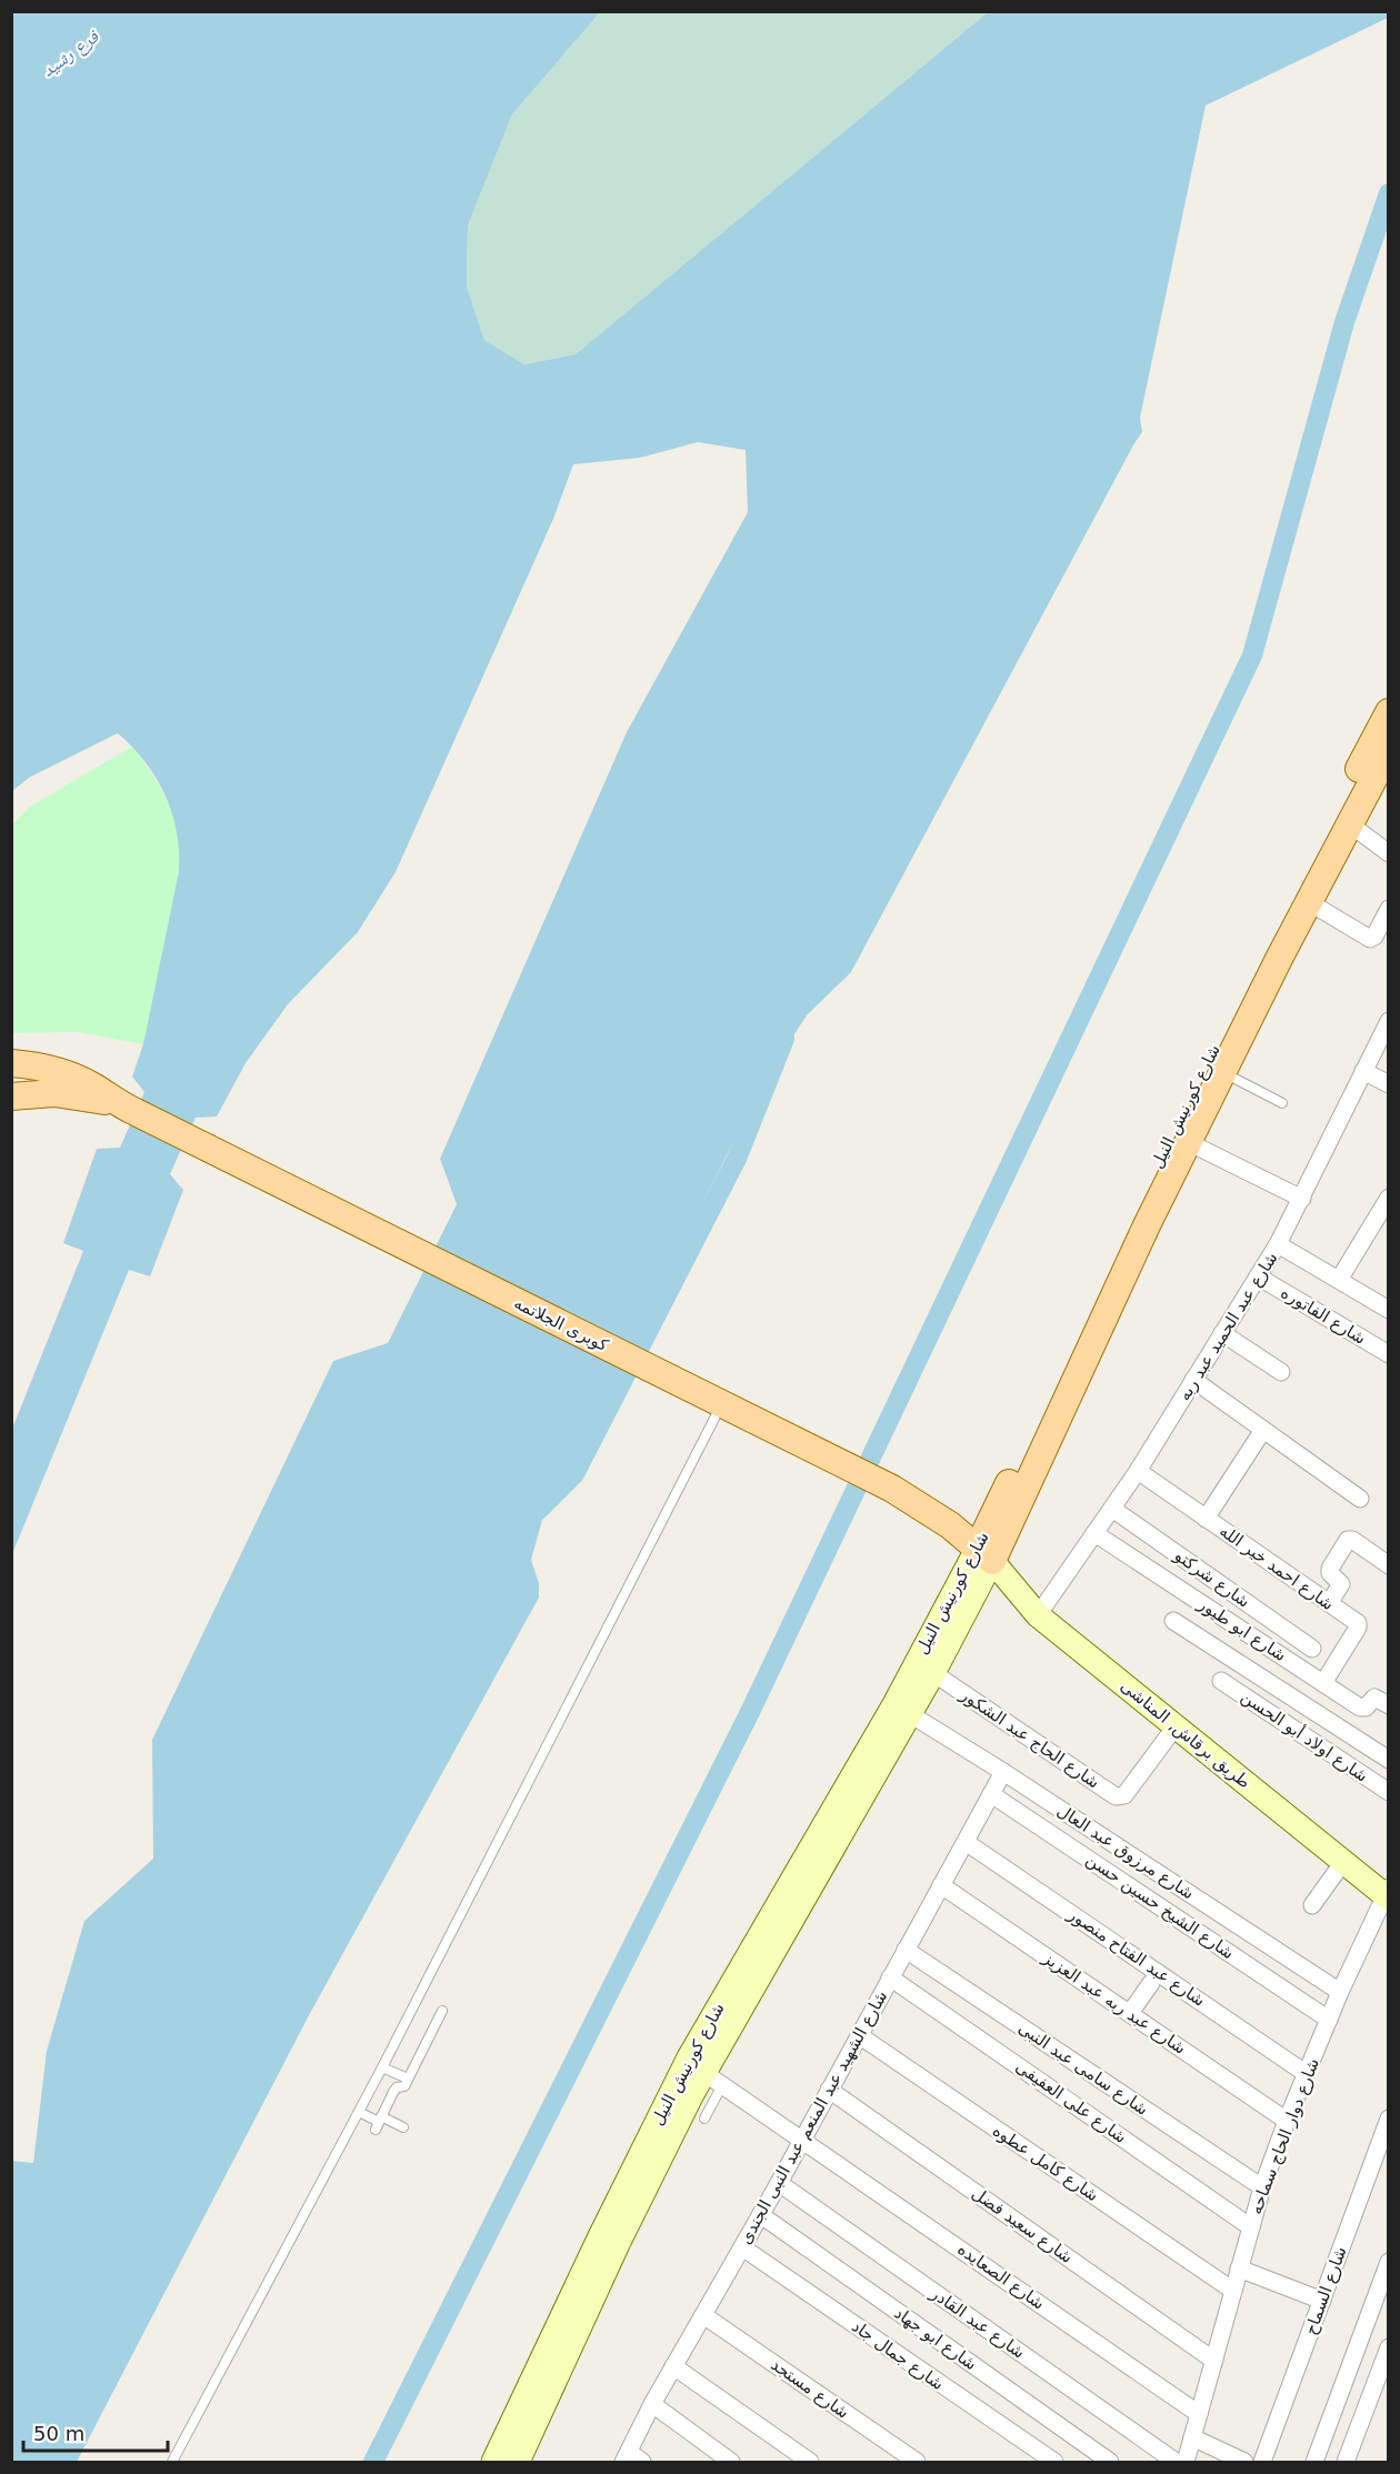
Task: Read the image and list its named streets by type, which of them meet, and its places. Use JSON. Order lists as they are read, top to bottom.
{
  "streets": {
    "main road": ["شارع كورنيش النيل", "كوبرى الجلاتمه", "طريق برقاش, المناشى"],
    "street": [
      "شارع الفاتوره",
      "شارع عبد الحميد عبد ربه",
      "شارع احمد خير الله",
      "شارع شركتو",
      "شارع ابو طيور",
      "شارع اولاد أبو الحسن",
      "شارع الحاج عبد الشكور",
      "شارع مرزوق عبد العال",
      "شارع الشيخ حسين حسن",
      "شارع عبد الفتاح منصور",
      "شارع عبد ربه عبد العزيز",
      "شارع سامى عبد النبى",
      "شارع على العفيفى",
      "شارع الشهيد عبد المنعم عبد النبى الجندى",
      "شارع دوار الحاج سماحه",
      "شارع كامل عطوه",
      "شارع سعيد فضل",
      "شارع الصعايده",
      "شارع السماح",
      "شارع عبد القادر",
      "شارع ابو جهاد",
      "شارع جمال جاد",
      "شارع مستجد"
    ]
  },
  "crossings": [
    ["شارع كورنيش النيل", "كوبرى الجلاتمه"],
    ["شارع كورنيش النيل", "طريق برقاش, المناشى"],
    ["شارع كورنيش النيل", "شارع الحاج عبد الشكور"],
    ["شارع كورنيش النيل", "شارع مرزوق عبد العال"],
    ["شارع كورنيش النيل", "شارع الصعايده"],
    ["شارع الفاتوره", "شارع عبد الحميد عبد ربه"],
    ["كوبرى الجلاتمه", "طريق برقاش, المناشى"],
    ["شارع عبد الحميد عبد ربه", "شارع احمد خير الله"],
    ["شارع عبد الحميد عبد ربه", "شارع شركتو"],
    ["شارع عبد الحميد عبد ربه", "شارع ابو طيور"],
    ["شارع عبد الحميد عبد ربه", "طريق برقاش, المناشى"],
    ["شارع احمد خير الله", "شارع ابو طيور"],
    ["طريق برقاش, المناشى", "شارع الحاج عبد الشكور"],
    ["طريق برقاش, المناشى", "شارع دوار الحاج سماحه"],
    ["شارع مرزوق عبد العال", "شارع الشهيد عبد المنعم عبد النبى الجندى"],
    ["شارع مرزوق عبد العال", "شارع دوار الحاج سماحه"],
    ["شارع الشيخ حسين حسن", "شارع الشهيد عبد المنعم عبد النبى الجندى"],
    ["شارع الشيخ حسين حسن", "شارع دوار الحاج سماحه"],
    ["شارع عبد الفتاح منصور", "شارع الشهيد عبد المنعم عبد النبى الجندى"],
    ["شارع عبد الفتاح منصور", "شارع دوار الحاج سماحه"],
    ["شارع عبد ربه عبد العزيز", "شارع الشهيد عبد المنعم عبد النبى الجندى"],
    ["شارع عبد ربه عبد العزيز", "شارع دوار الحاج سماحه"],
    ["شارع سامى عبد النبى", "شارع الشهيد عبد المنعم عبد النبى الجندى"],
    ["شارع سامى عبد النبى", "شارع دوار الحاج سماحه"],
    ["شارع على العفيفى", "شارع الشهيد عبد المنعم عبد النبى الجندى"],
    ["شارع على العفيفى", "شارع دوار الحاج سماحه"],
    ["شارع الشهيد عبد المنعم عبد النبى الجندى", "شارع كامل عطوه"],
    ["شارع الشهيد عبد المنعم عبد النبى الجندى", "شارع سعيد فضل"],
    ["شارع الشهيد عبد المنعم عبد النبى الجندى", "شارع الصعايده"],
    ["شارع الشهيد عبد المنعم عبد النبى الجندى", "شارع عبد القادر"],
    ["شارع الشهيد عبد المنعم عبد النبى الجندى", "شارع ابو جهاد"],
    ["شارع الشهيد عبد المنعم عبد النبى الجندى", "شارع جمال جاد"],
    ["شارع الشهيد عبد المنعم عبد النبى الجندى", "شارع مستجد"],
    ["شارع دوار الحاج سماحه", "شارع كامل عطوه"],
    ["شارع دوار الحاج سماحه", "شارع سعيد فضل"],
    ["شارع دوار الحاج سماحه", "شارع الصعايده"]
  ],
  "water": ["فرع رشيد"],
  "scale_bar": "50 m"
}
